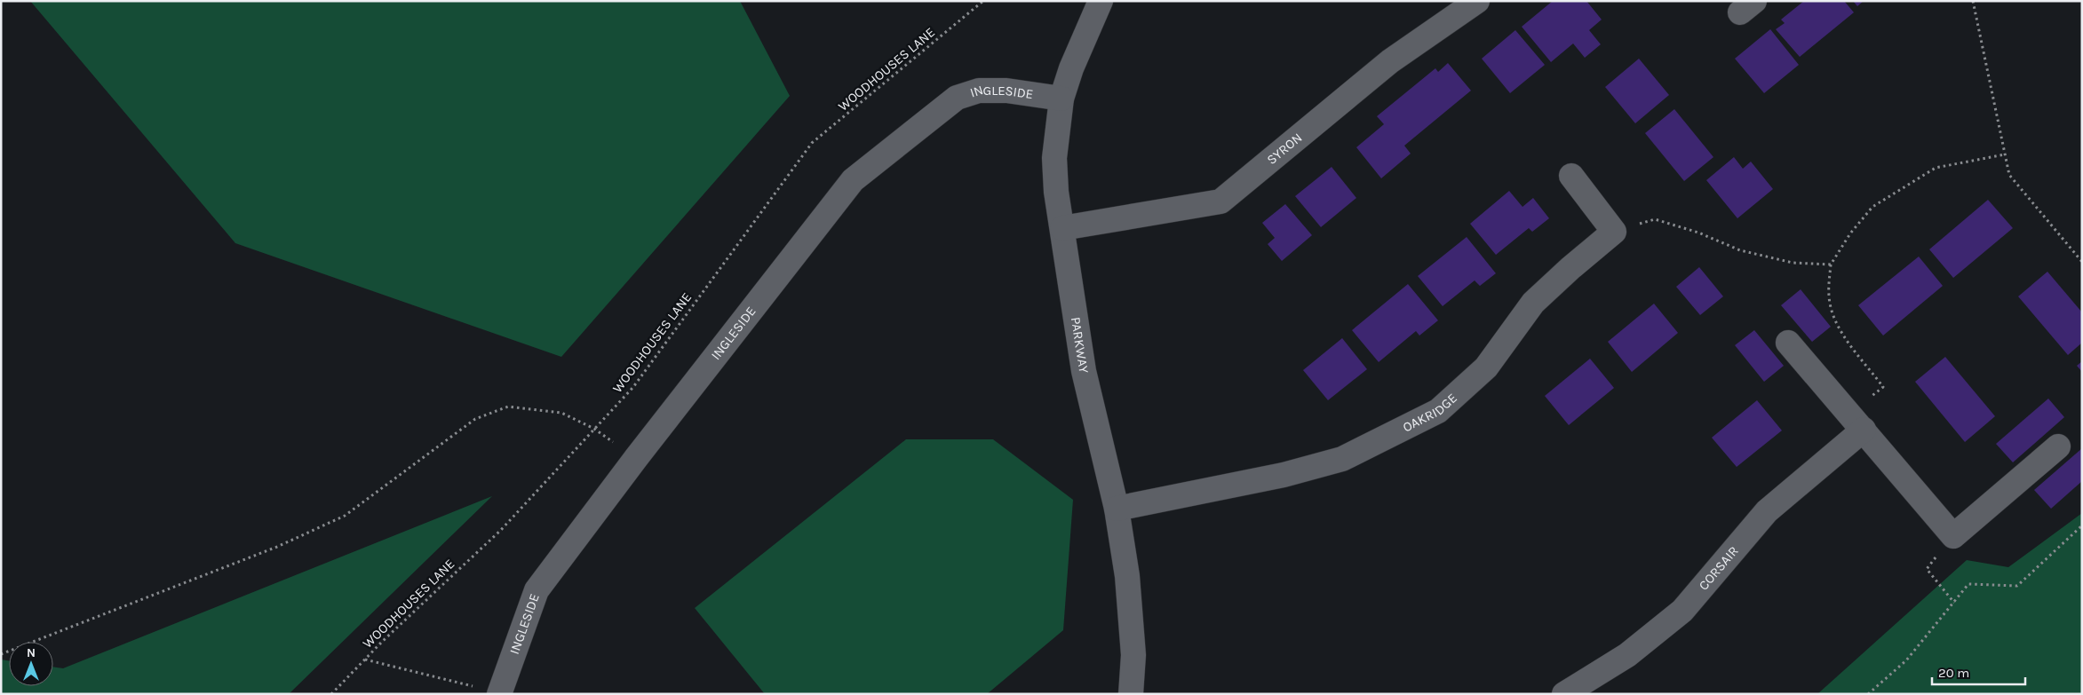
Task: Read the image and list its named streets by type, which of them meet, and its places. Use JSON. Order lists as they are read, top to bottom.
{
  "streets": {
    "street": [
      "INGLESIDE",
      "SYRON",
      "PARKWAY",
      "OAKRIDGE",
      "CORSAIR"
    ],
    "path": ["WOODHOUSES LANE"]
  },
  "crossings": [
    ["INGLESIDE", "PARKWAY"],
    ["SYRON", "PARKWAY"],
    ["PARKWAY", "OAKRIDGE"]
  ],
  "scale_bar": "20 m",
  "north": "top"
}
